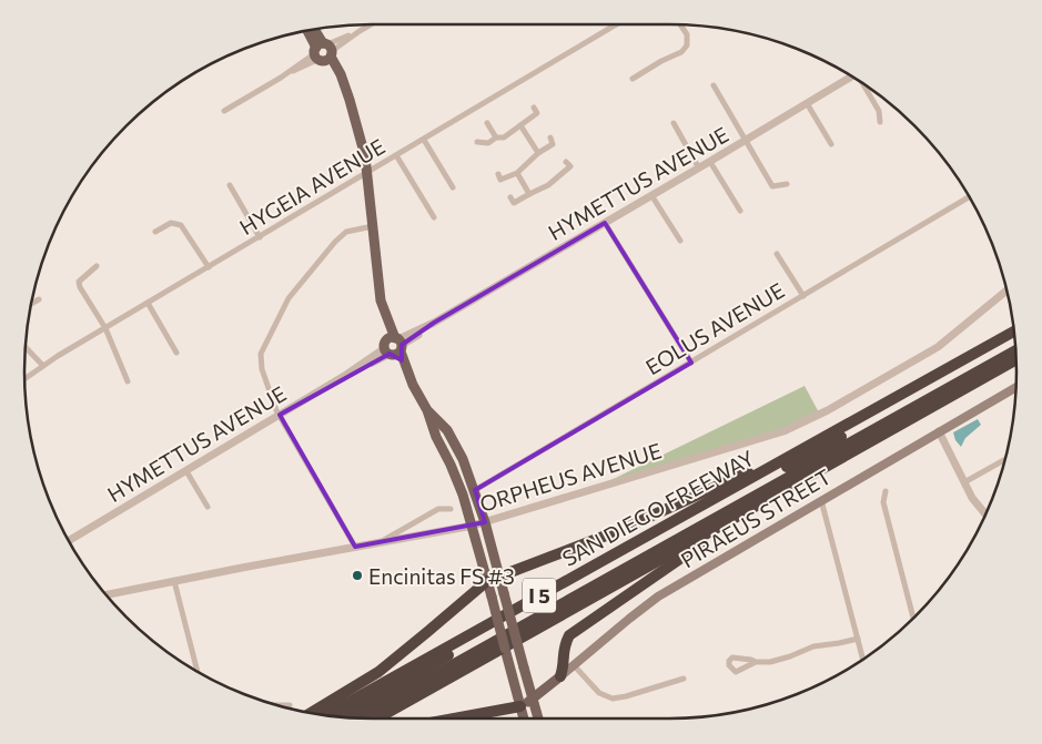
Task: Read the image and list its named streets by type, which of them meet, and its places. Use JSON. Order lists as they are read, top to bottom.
{
  "streets": {
    "highway": ["SAN DIEGO FREEWAY", "I 5"],
    "main road": ["PIRAEUS STREET"],
    "street": [
      "HYMETTUS AVENUE",
      "HYGEIA AVENUE",
      "EOLUS AVENUE",
      "ORPHEUS AVENUE"
    ]
  },
  "places": ["Encinitas FS #3"]
}
